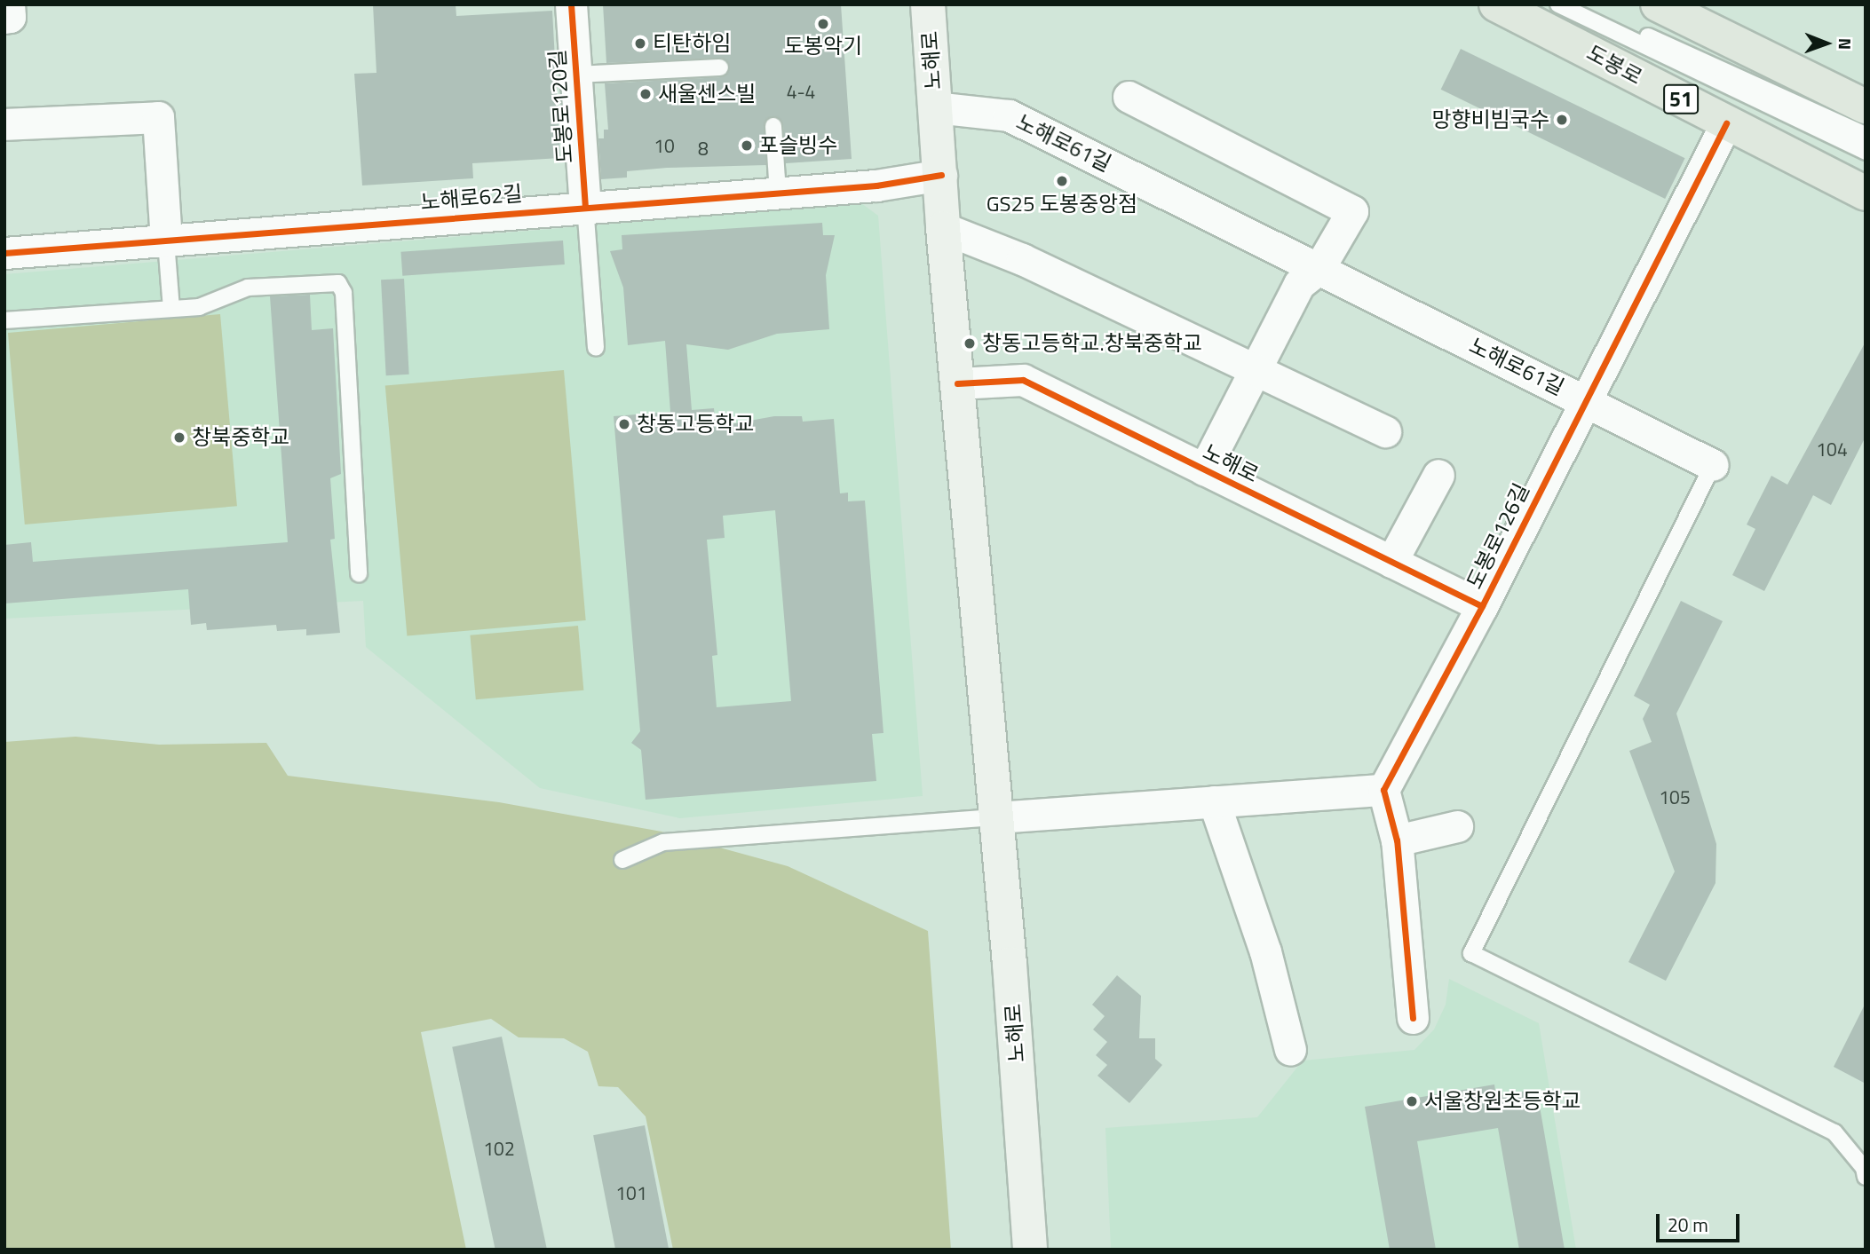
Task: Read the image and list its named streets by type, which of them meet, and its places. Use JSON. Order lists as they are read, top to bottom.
{
  "streets": {
    "main road": ["노해로", "도봉로", "51"],
    "street": [
      "도봉로120길",
      "노해로61길",
      "노해로62길",
      "도봉로126길"
    ]
  },
  "crossings": [
    ["노해로", "노해로61길"],
    ["노해로", "노해로62길"],
    ["노해로", "도봉로126길"],
    ["도봉로", "도봉로126길"],
    ["도봉로120길", "노해로62길"],
    ["노해로61길", "도봉로126길"]
  ],
  "places": [
    "도봉악기",
    "티탄하임",
    "새울센스빌",
    "망향비빔국수",
    "포슬빙수",
    "GS25 도봉중앙점",
    "창동고등학교.창북중학교",
    "창동고등학교",
    "창북중학교",
    "서울창원초등학교"
  ],
  "house_numbers": [
    "4-4",
    "10",
    "8",
    "104",
    "105",
    "102",
    "101"
  ],
  "scale_bar": "20 m",
  "north": "right"
}
